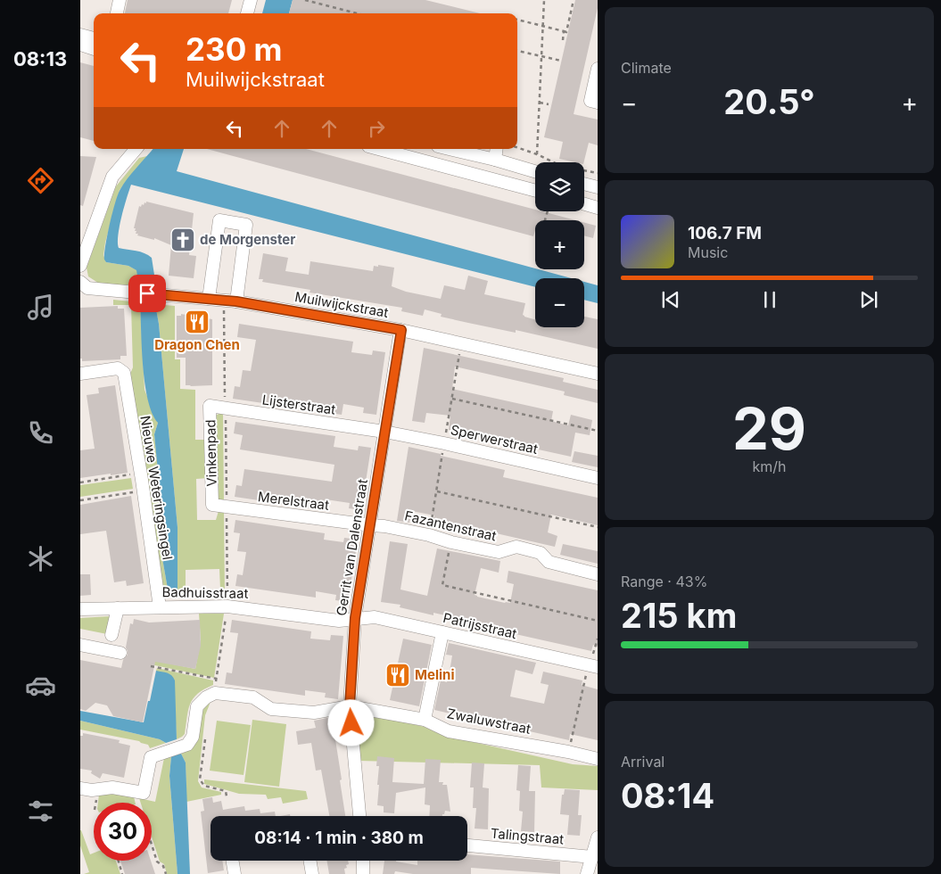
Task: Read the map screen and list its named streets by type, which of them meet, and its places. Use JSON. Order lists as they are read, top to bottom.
{
  "streets": {
    "street": [
      "Muilwijckstraat",
      "Lijsterstraat",
      "Sperwerstraat",
      "Vinkenpad",
      "Nieuwe Weteringsingel",
      "Merelstraat",
      "Fazantenstraat",
      "Gerrit van Dalenstraat",
      "Badhuisstraat",
      "Patrijsstraat",
      "Zwaluwstraat",
      "Talingstraat"
    ]
  },
  "crossings": [
    ["Muilwijckstraat", "Vinkenpad"],
    ["Muilwijckstraat", "Gerrit van Dalenstraat"],
    ["Lijsterstraat", "Sperwerstraat"],
    ["Lijsterstraat", "Vinkenpad"],
    ["Lijsterstraat", "Gerrit van Dalenstraat"],
    ["Sperwerstraat", "Gerrit van Dalenstraat"],
    ["Vinkenpad", "Merelstraat"],
    ["Vinkenpad", "Badhuisstraat"],
    ["Nieuwe Weteringsingel", "Badhuisstraat"],
    ["Merelstraat", "Fazantenstraat"],
    ["Merelstraat", "Gerrit van Dalenstraat"],
    ["Fazantenstraat", "Gerrit van Dalenstraat"],
    ["Gerrit van Dalenstraat", "Badhuisstraat"],
    ["Gerrit van Dalenstraat", "Patrijsstraat"],
    ["Gerrit van Dalenstraat", "Zwaluwstraat"],
    ["Badhuisstraat", "Patrijsstraat"]
  ],
  "places": {
    "church": ["de Morgenster"],
    "restaurant": ["Dragon Chen", "Melini"]
  },
  "page": {
    "tabs": "08:13",
    "tile": [
      "Climate",
      ["29", "km/h"],
      ["Range · 43%", "215 km"],
      ["Arrival", "08:14"]
    ],
    "turn": ["230 m", "Muilwijckstraat"],
    "heat": ["−", "20.5°", "+"],
    "map_buttons": ["+", "−"],
    "song": ["106.7 FM", "Music"],
    "limit": "30",
    "trip": "08:14 · 1 min · 380 m"
  }
}
